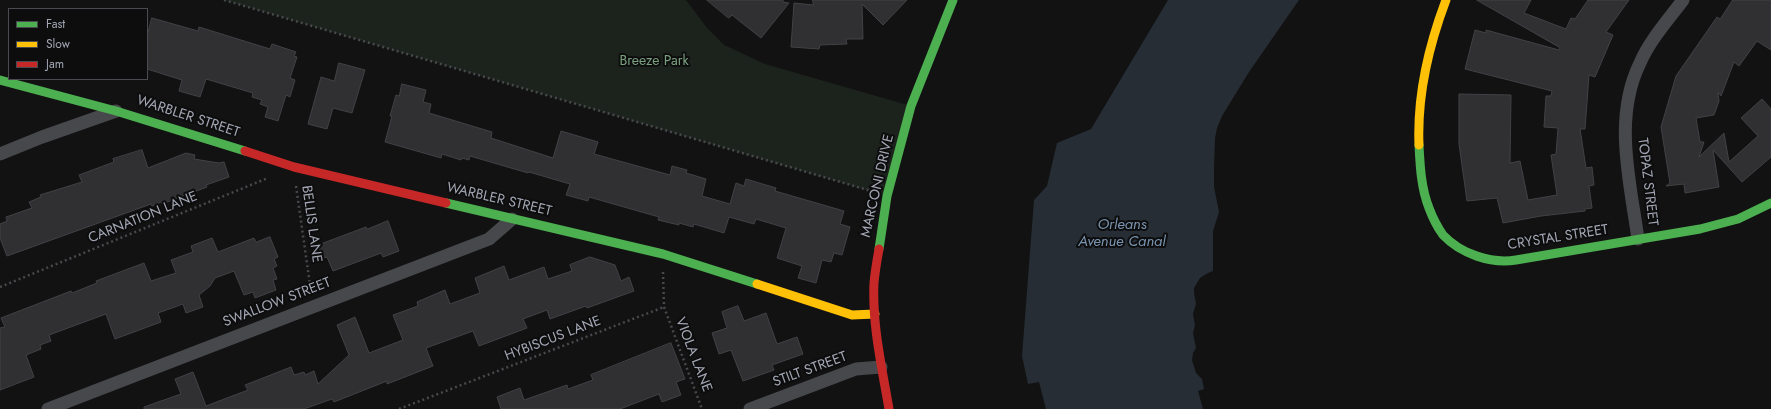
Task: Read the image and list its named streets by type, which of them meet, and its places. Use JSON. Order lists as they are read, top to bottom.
{
  "streets": {
    "street": [
      "WARBLER STREET",
      "TOPAZ STREET",
      "MARCONI DRIVE",
      "CRYSTAL STREET",
      "SWALLOW STREET",
      "STILT STREET"
    ],
    "path": [
      "CARNATION LANE",
      "BELLIS LANE",
      "HYBISCUS LANE",
      "VIOLA LANE"
    ]
  },
  "crossings": [
    ["WARBLER STREET", "MARCONI DRIVE"],
    ["WARBLER STREET", "BELLIS LANE"],
    ["WARBLER STREET", "SWALLOW STREET"],
    ["TOPAZ STREET", "CRYSTAL STREET"],
    ["MARCONI DRIVE", "STILT STREET"],
    ["BELLIS LANE", "SWALLOW STREET"],
    ["HYBISCUS LANE", "VIOLA LANE"]
  ],
  "water": ["Orleans Avenue Canal"],
  "parks": ["Breeze Park"],
  "legend": ["Fast", "Slow", "Jam"]
}
